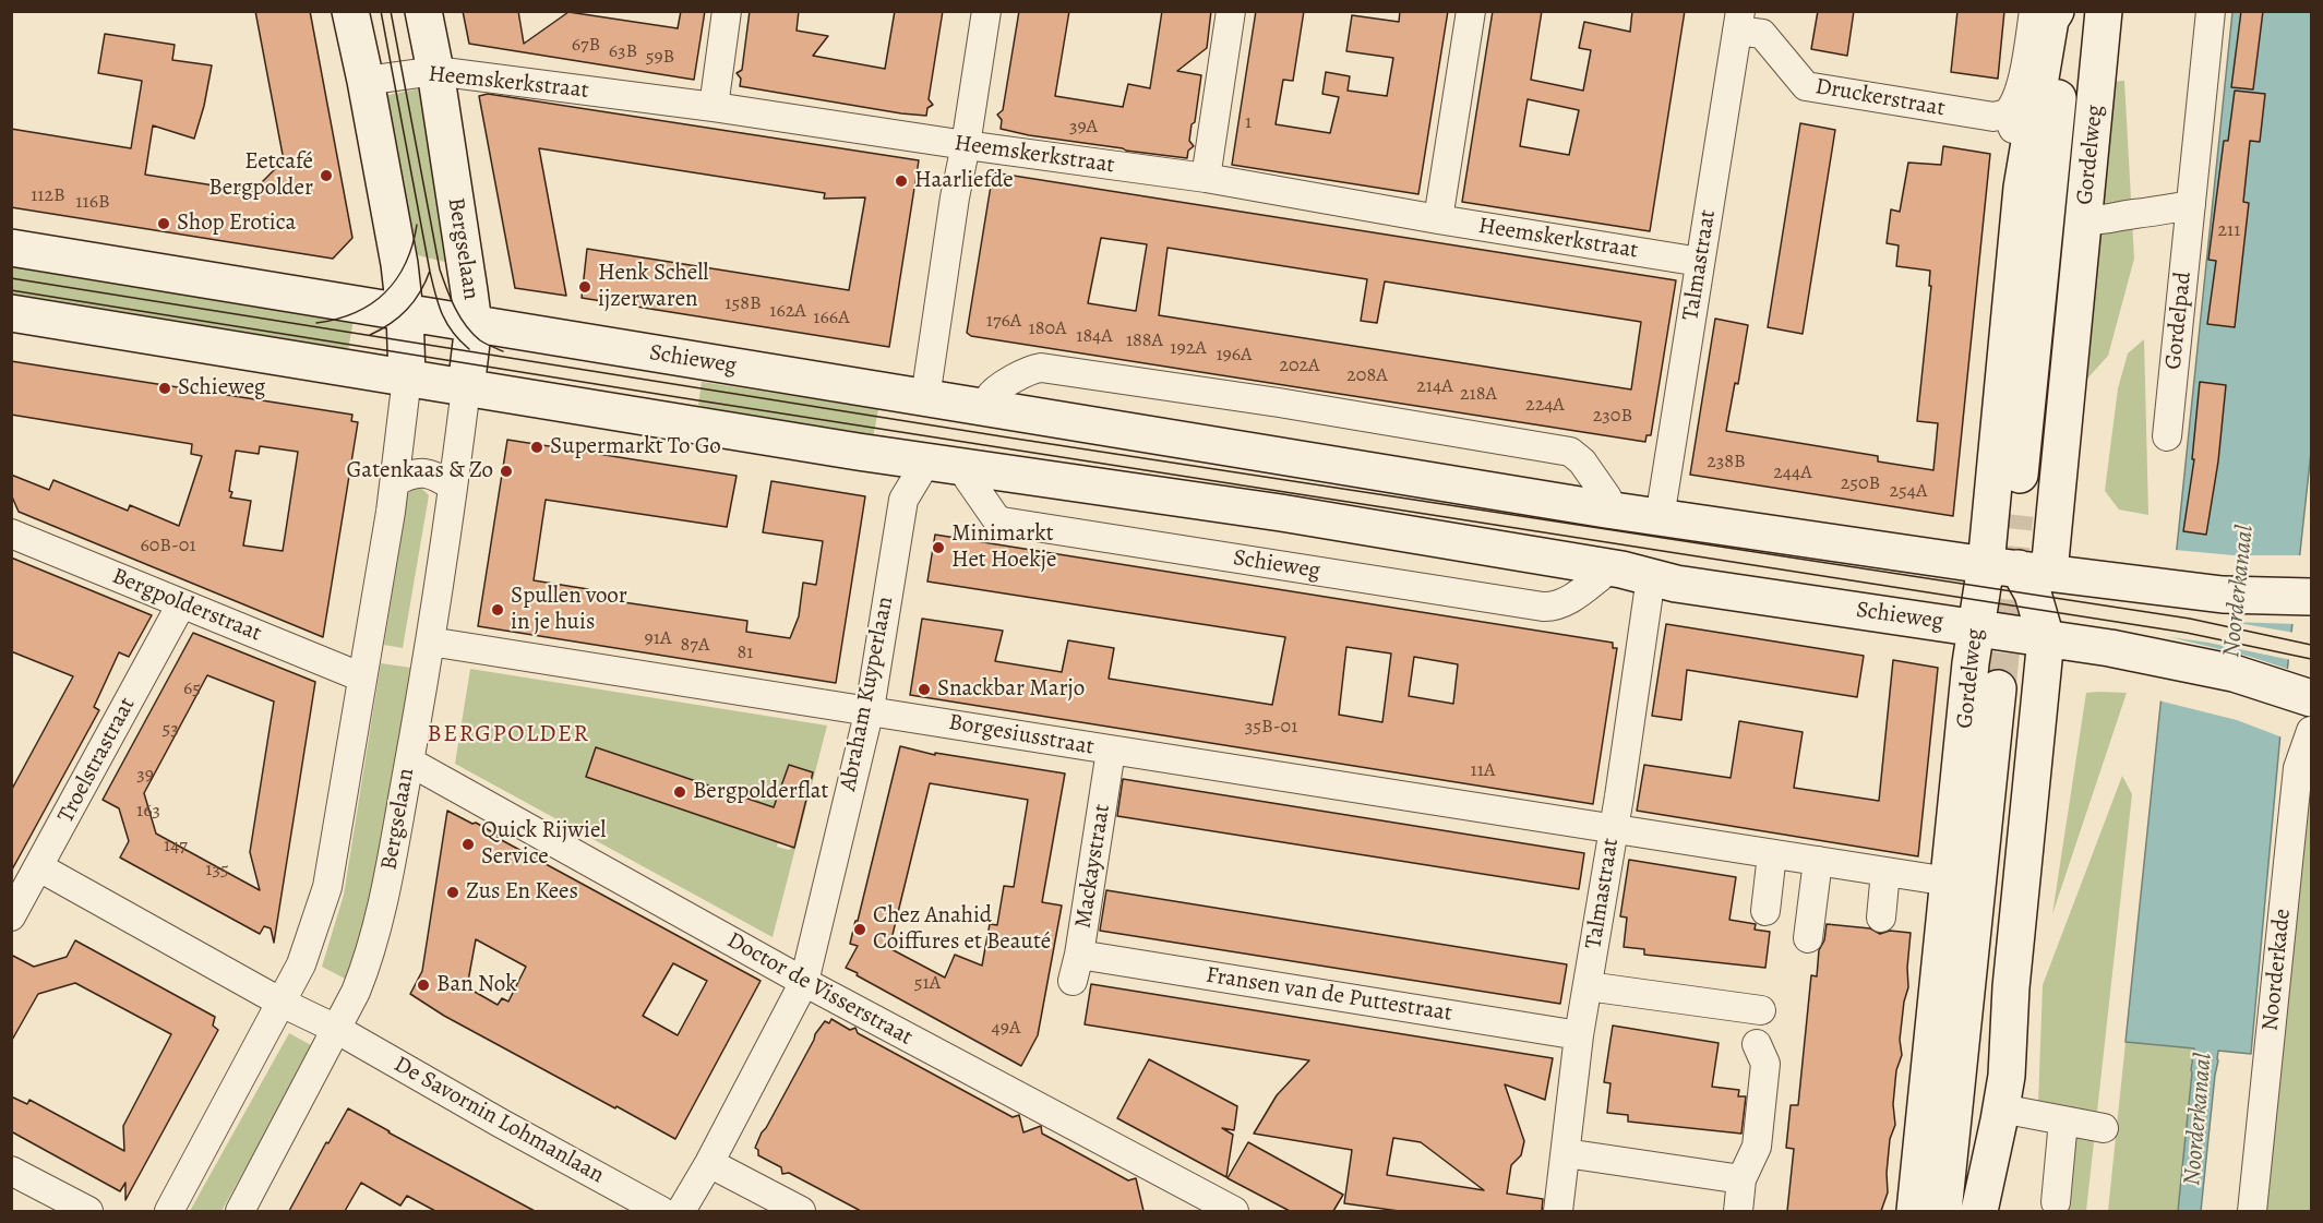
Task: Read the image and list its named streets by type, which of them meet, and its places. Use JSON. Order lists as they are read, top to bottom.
{
  "streets": {
    "main road": ["Gordelweg", "Bergselaan", "Schieweg"],
    "street": [
      "Heemskerkstraat",
      "Druckerstraat",
      "Talmastraat",
      "Gordelpad",
      "Bergpolderstraat",
      "Abraham Kuyperlaan",
      "Borgesiusstraat",
      "Troelstrastraat",
      "Mackaystraat",
      "Noorderkade",
      "Doctor de Visserstraat",
      "Fransen van de Puttestraat",
      "De Savornin Lohmanlaan"
    ]
  },
  "crossings": [
    ["Heemskerkstraat", "Bergselaan"],
    ["Heemskerkstraat", "Talmastraat"],
    ["Druckerstraat", "Talmastraat"],
    ["Gordelweg", "Schieweg"],
    ["Gordelweg", "Borgesiusstraat"],
    ["Bergselaan", "Schieweg"],
    ["Bergselaan", "Borgesiusstraat"],
    ["Bergselaan", "Doctor de Visserstraat"],
    ["Bergselaan", "De Savornin Lohmanlaan"],
    ["Talmastraat", "Schieweg"],
    ["Talmastraat", "Borgesiusstraat"],
    ["Talmastraat", "Fransen van de Puttestraat"],
    ["Schieweg", "Abraham Kuyperlaan"],
    ["Bergpolderstraat", "Troelstrastraat"],
    ["Abraham Kuyperlaan", "Borgesiusstraat"],
    ["Abraham Kuyperlaan", "Doctor de Visserstraat"],
    ["Borgesiusstraat", "Mackaystraat"],
    ["Mackaystraat", "Fransen van de Puttestraat"]
  ],
  "districts": ["BERGPOLDER"],
  "water": ["Noorderkanaal"],
  "places": [
    "Eetcafé Bergpolder",
    "Haarliefde",
    "Shop Erotica",
    "Henk Schell ijzerwaren",
    "Schieweg",
    "Supermarkt To Go",
    "Gatenkaas & Zo",
    "Minimarkt Het Hoekje",
    "Spullen voor in je huis",
    "Snackbar Marjo",
    "Bergpolderflat",
    "Quick Rijwiel Service",
    "Zus En Kees",
    "Chez Anahid Coiffures et Beauté",
    "Ban Nok"
  ],
  "house_numbers": [
    "67B",
    "63B",
    "59B",
    "1",
    "39A",
    "112B",
    "116B",
    "211",
    "158B",
    "162A",
    "166A",
    "176A",
    "180A",
    "184A",
    "188A",
    "192A",
    "196A",
    "202A",
    "208A",
    "214A",
    "218A",
    "224A",
    "230B",
    "238B",
    "244A",
    "250B",
    "254A",
    "60B-01",
    "91A",
    "87A",
    "81",
    "65",
    "35B-01",
    "53",
    "11A",
    "39",
    "163",
    "147",
    "135",
    "51A",
    "49A"
  ]
}
